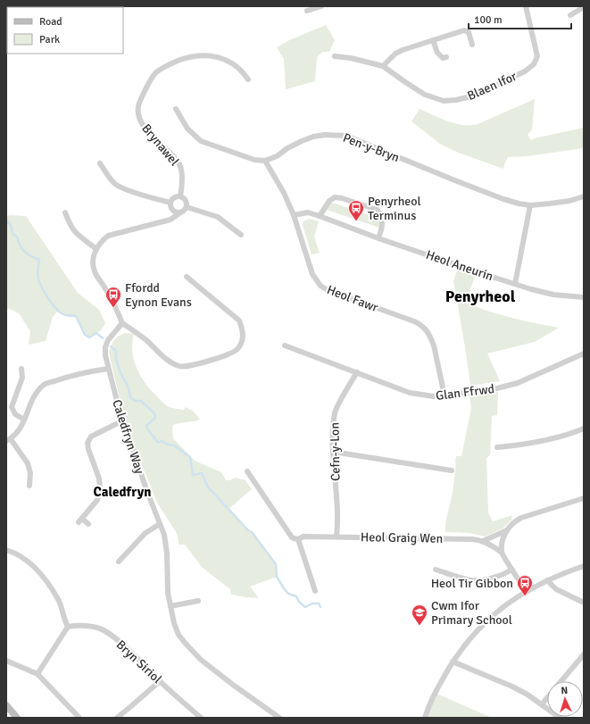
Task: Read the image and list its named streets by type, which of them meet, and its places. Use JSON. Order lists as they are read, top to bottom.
{
  "streets": {
    "street": [
      "Blaen Ifor",
      "Brynawel",
      "Pen-y-Bryn",
      "Heol Aneurin",
      "Heol Fawr",
      "Glan Ffrwd",
      "Caledfryn Way",
      "Cefn-y-Lon",
      "Heol Graig Wen",
      "Bryn Siriol"
    ]
  },
  "crossings": [
    ["Pen-y-Bryn", "Heol Fawr"],
    ["Heol Aneurin", "Heol Fawr"],
    ["Heol Fawr", "Glan Ffrwd"],
    ["Glan Ffrwd", "Cefn-y-Lon"],
    ["Cefn-y-Lon", "Heol Graig Wen"]
  ],
  "districts": ["Penyrheol", "Caledfryn"],
  "places": {
    "bus stop": ["Penyrheol Terminus", "Ffordd Eynon Evans", "Heol Tir Gibbon"],
    "school or university": ["Cwm Ifor Primary School"]
  },
  "legend": ["Road", "Park"],
  "scale_bar": "100 m",
  "north": "top"
}
